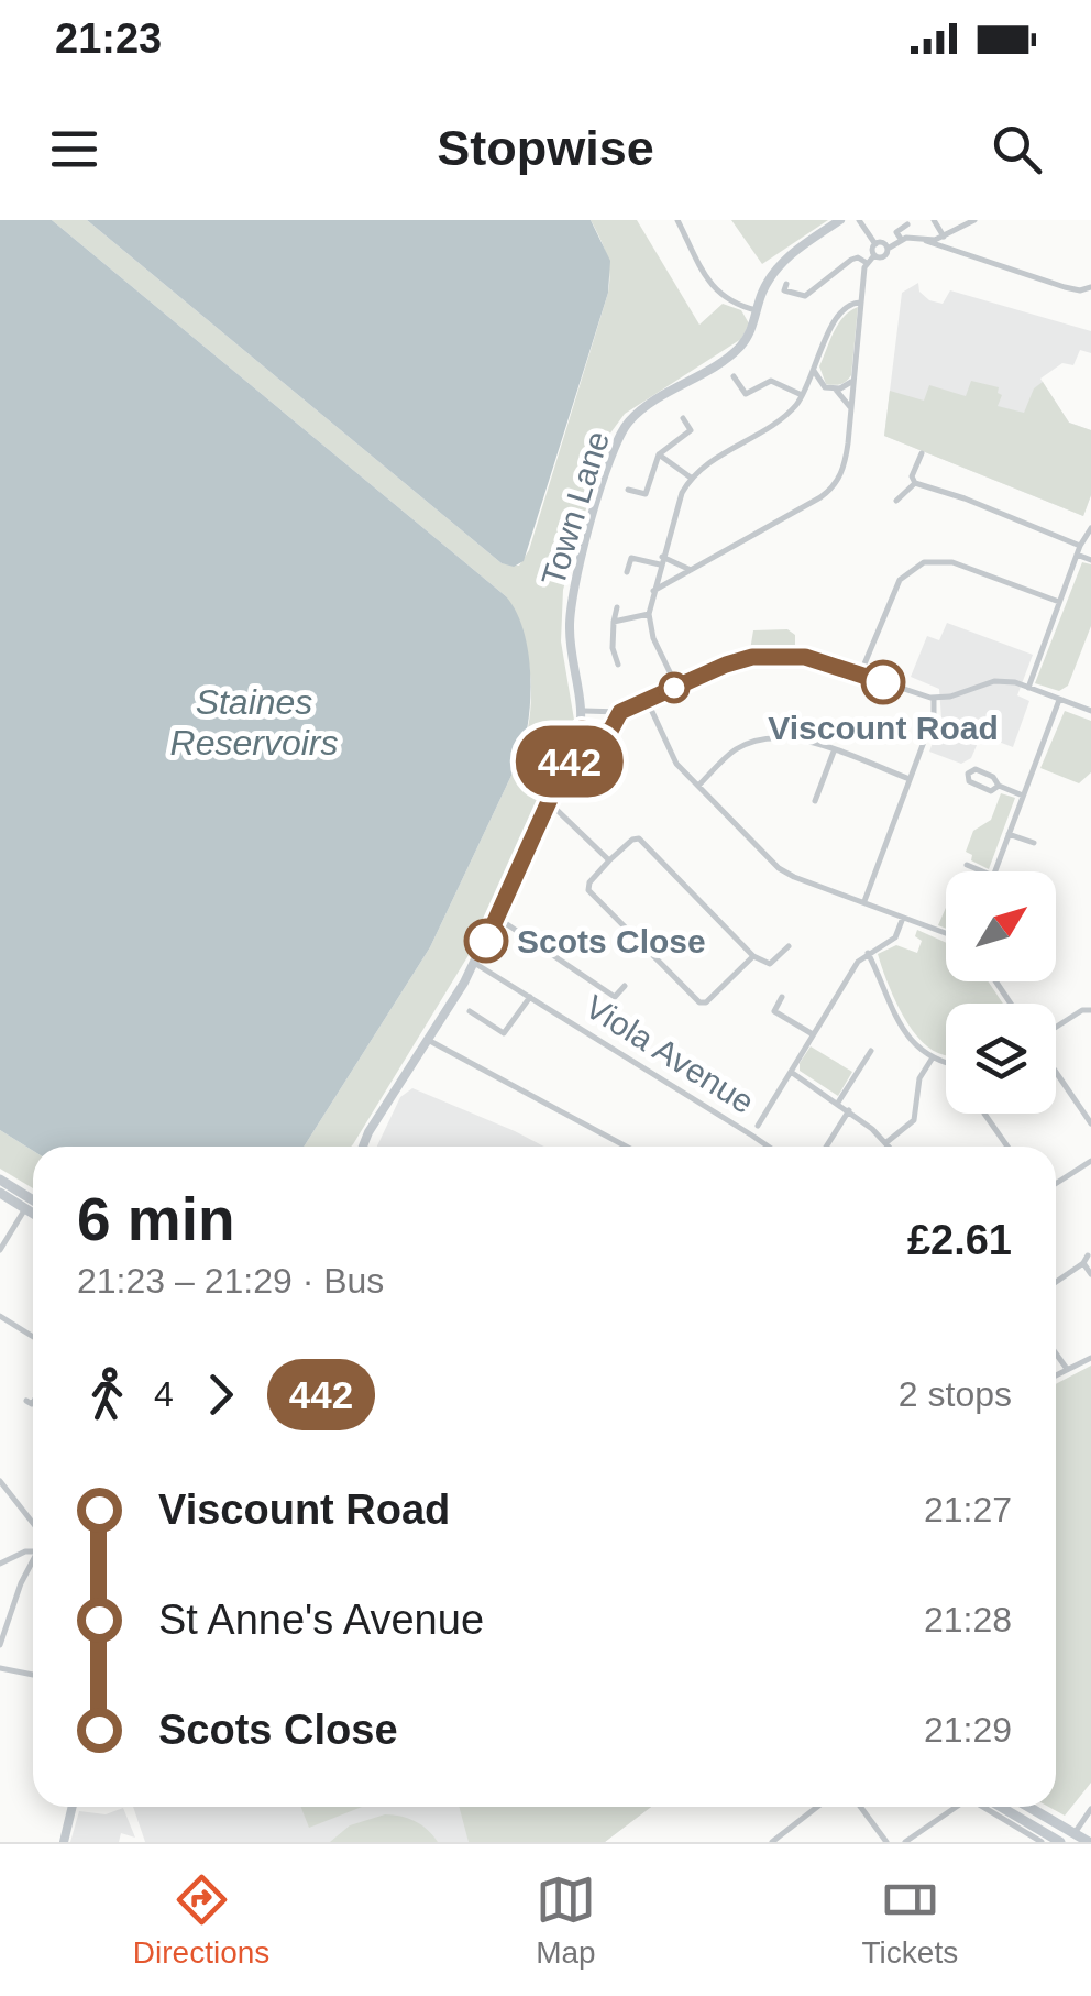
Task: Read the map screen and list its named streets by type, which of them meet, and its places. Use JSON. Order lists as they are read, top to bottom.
{
  "streets": {
    "main road": ["Town Lane"],
    "street": ["Viola Avenue"]
  },
  "crossings": [
    ["Town Lane", "Viola Avenue"]
  ],
  "water": ["Staines Reservoirs"],
  "places": ["Viscount Road", "Scots Close"],
  "lines": ["bus line 442"],
  "north": "top right",
  "page": {
    "status": "21:23",
    "header": "Stopwise",
    "on_map": "442",
    "heading": ["6 min", "21:23 – 21:29 · Bus", "£2.61"],
    "legs": ["4", "442", "2 stops"],
    "list": [
      {
        "name": "Viscount Road",
        "value": "21:27"
      },
      {
        "name": "St Anne's Avenue",
        "value": "21:28"
      },
      {
        "name": "Scots Close",
        "value": "21:29"
      }
    ],
    "tabs": ["Directions", "Map", "Tickets"]
  }
}
